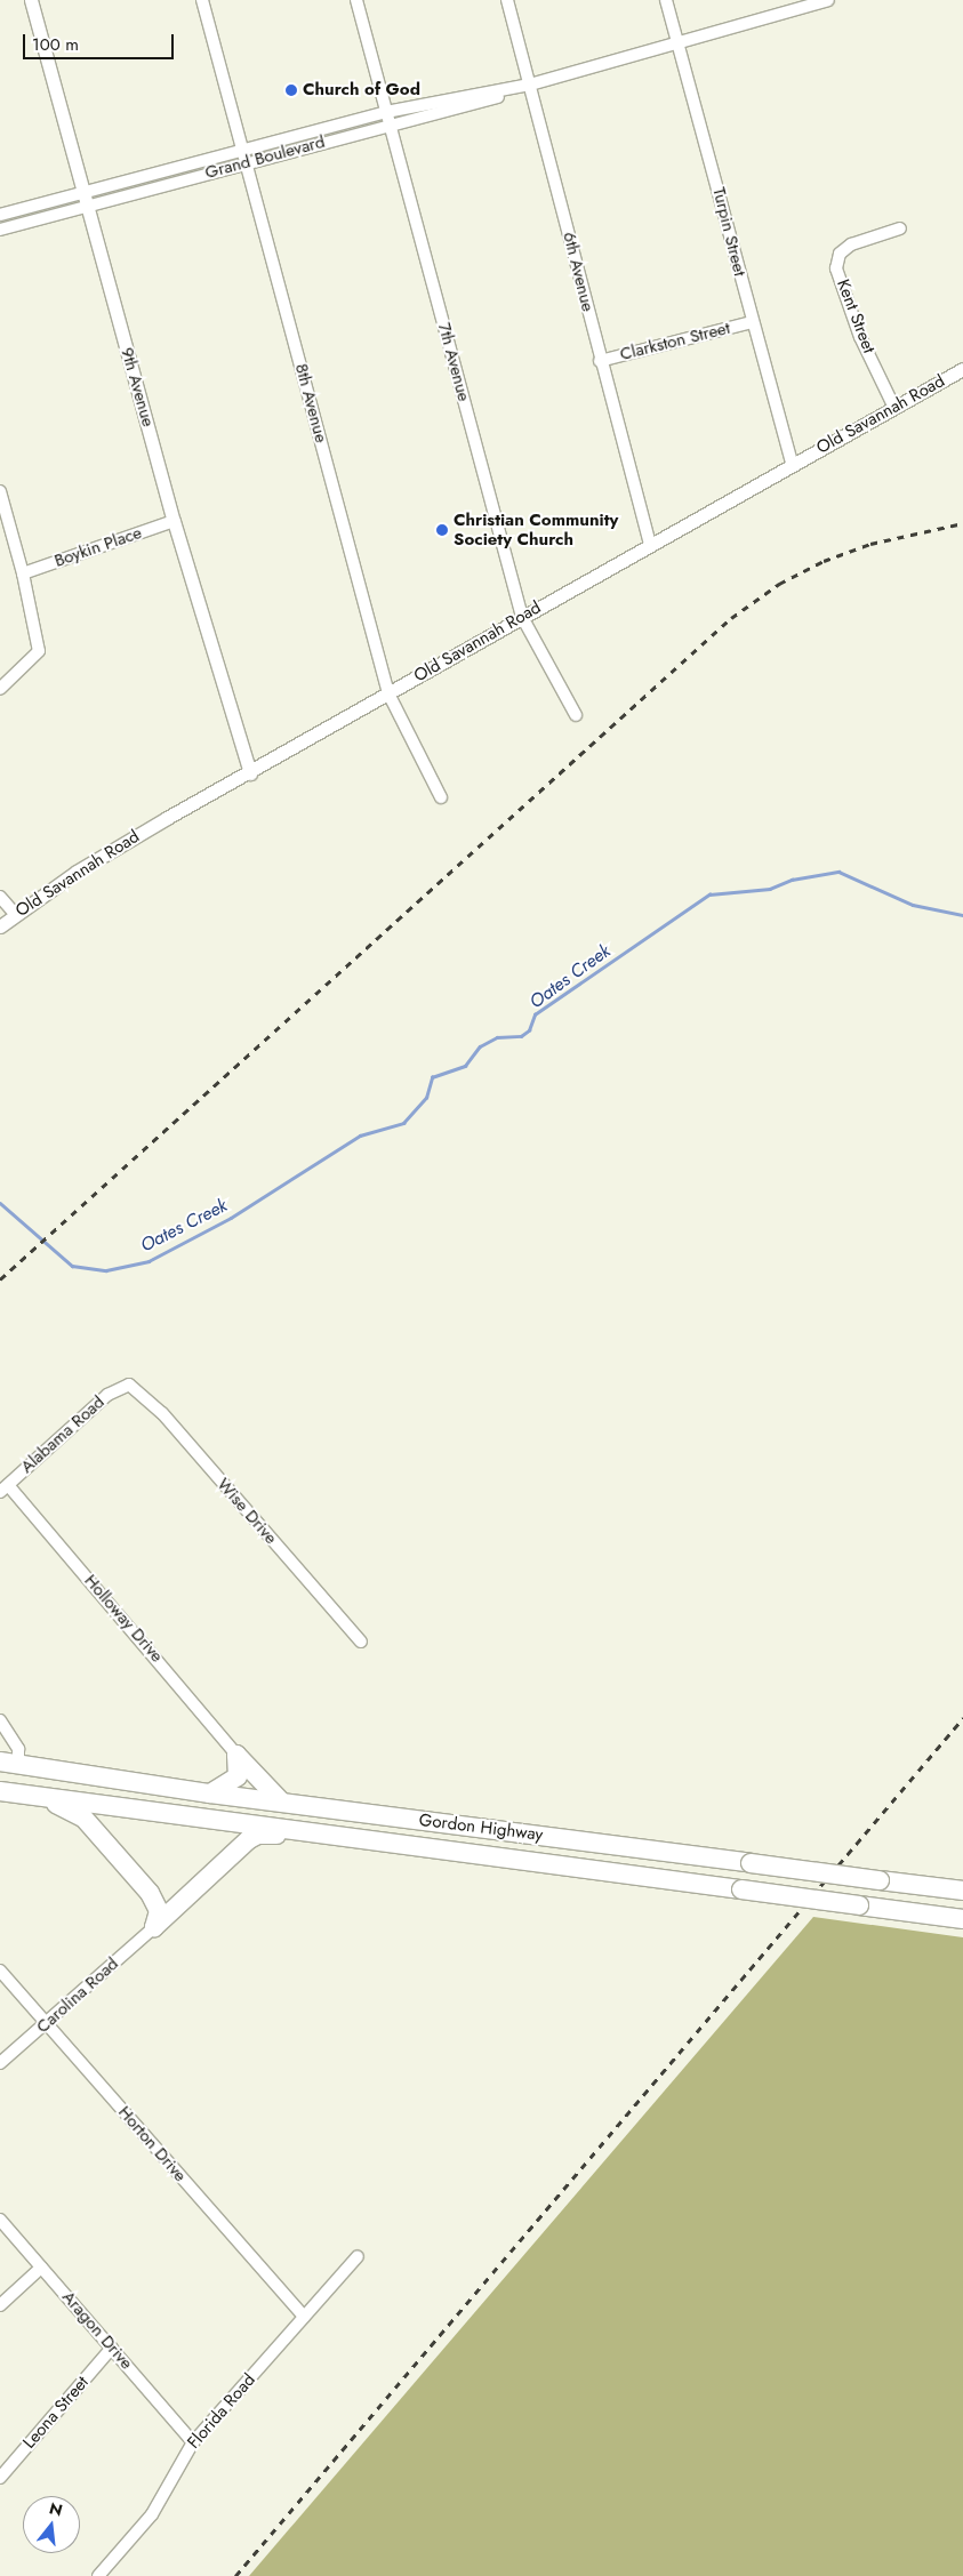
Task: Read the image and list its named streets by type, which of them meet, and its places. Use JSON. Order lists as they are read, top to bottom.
{
  "streets": {
    "highway": ["Gordon Highway"],
    "street": [
      "Grand Boulevard",
      "Turpin Street",
      "6th Avenue",
      "Kent Street",
      "Clarkston Street",
      "7th Avenue",
      "9th Avenue",
      "8th Avenue",
      "Old Savannah Road",
      "Boykin Place",
      "Alabama Road",
      "Wise Drive",
      "Holloway Drive",
      "Carolina Road",
      "Horton Drive",
      "Aragon Drive",
      "Florida Road",
      "Leona Street"
    ]
  },
  "crossings": [
    ["Grand Boulevard", "Turpin Street"],
    ["Grand Boulevard", "6th Avenue"],
    ["Grand Boulevard", "7th Avenue"],
    ["Grand Boulevard", "9th Avenue"],
    ["Grand Boulevard", "8th Avenue"],
    ["Turpin Street", "Clarkston Street"],
    ["Turpin Street", "Old Savannah Road"],
    ["6th Avenue", "Clarkston Street"],
    ["6th Avenue", "Old Savannah Road"],
    ["Kent Street", "Old Savannah Road"],
    ["7th Avenue", "Old Savannah Road"],
    ["9th Avenue", "Old Savannah Road"],
    ["9th Avenue", "Boykin Place"],
    ["8th Avenue", "Old Savannah Road"],
    ["Alabama Road", "Wise Drive"],
    ["Alabama Road", "Holloway Drive"],
    ["Carolina Road", "Horton Drive"],
    ["Horton Drive", "Florida Road"],
    ["Aragon Drive", "Florida Road"],
    ["Aragon Drive", "Leona Street"]
  ],
  "water": ["Oates Creek"],
  "places": ["Church of God", "Christian Community Society Church"],
  "scale_bar": "100 m",
  "north": "top"
}
